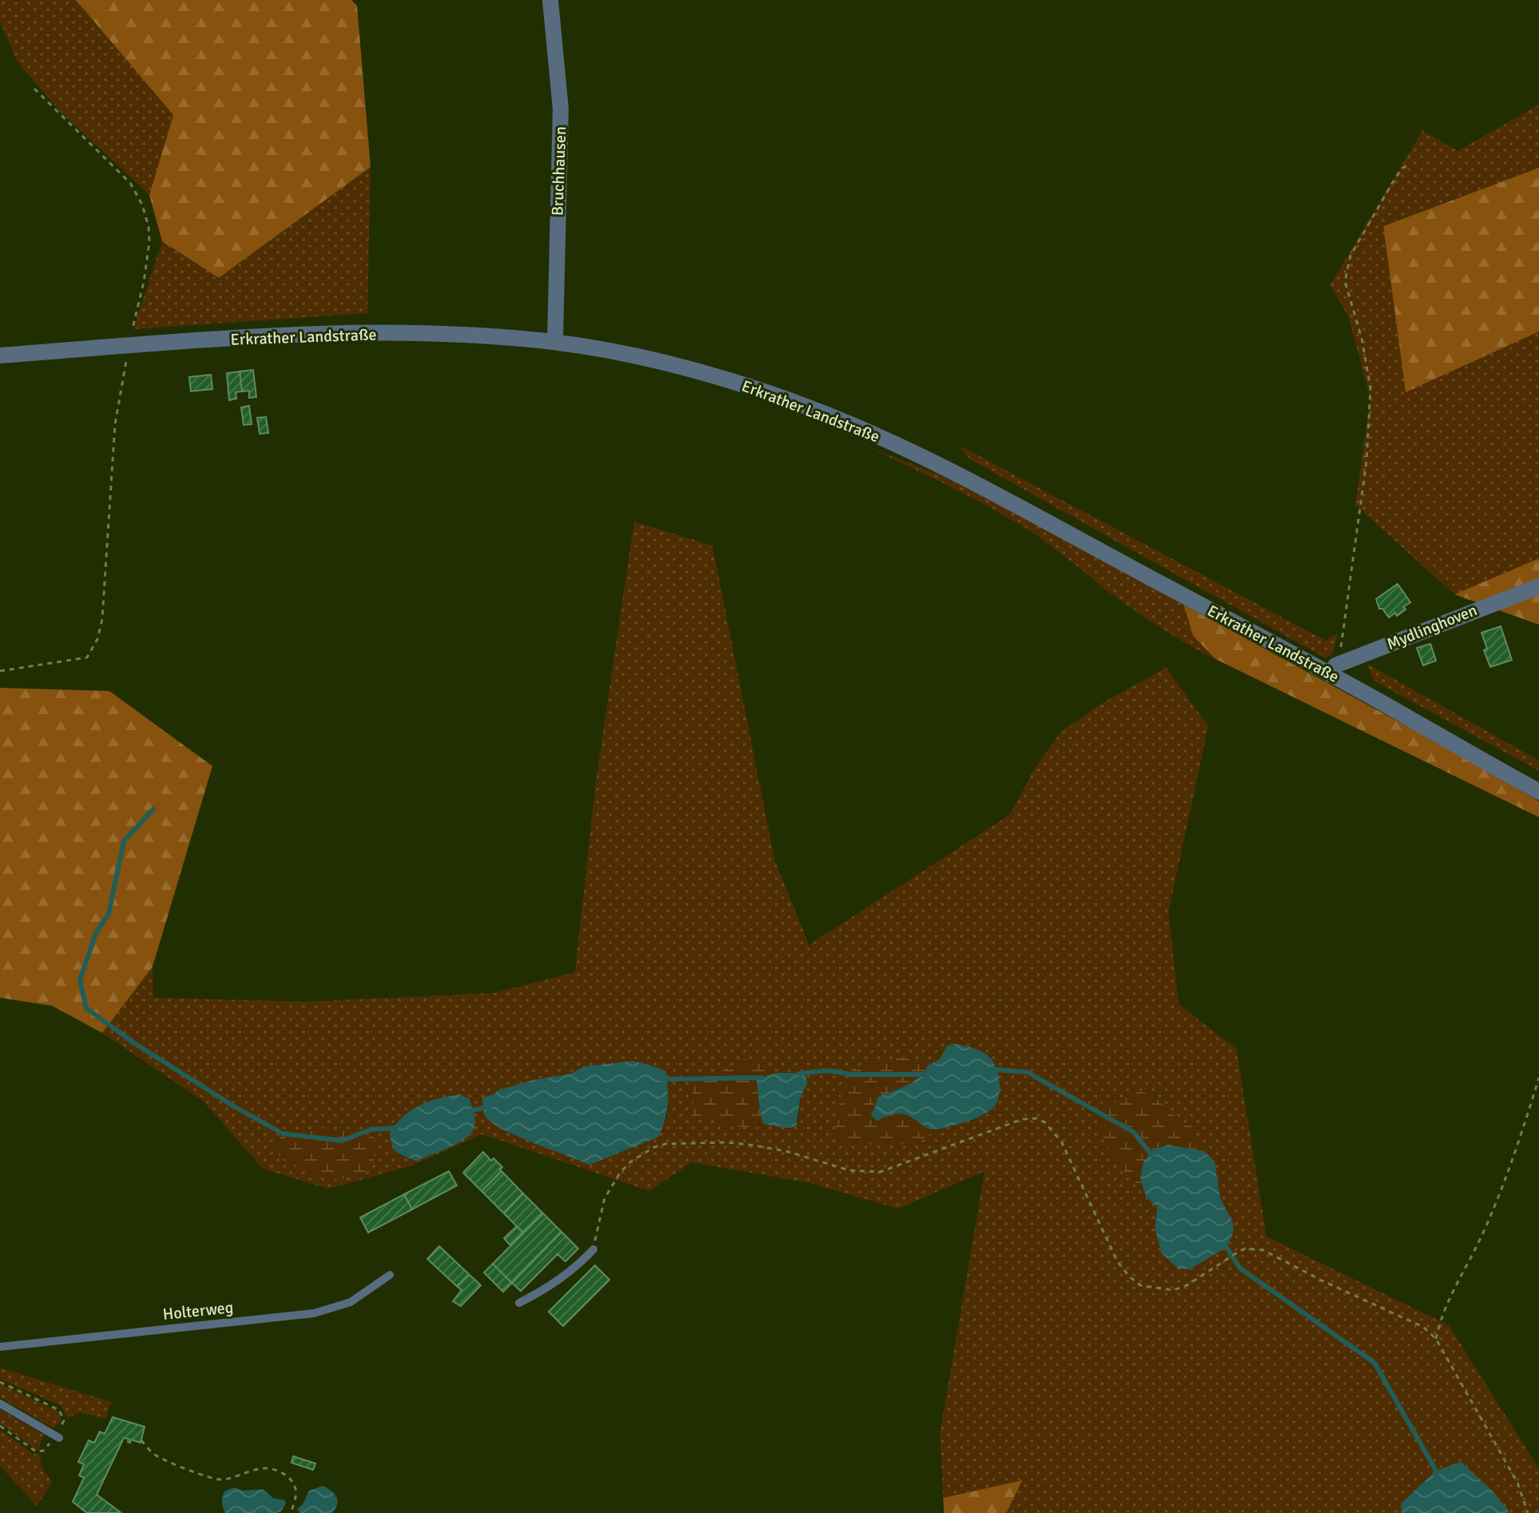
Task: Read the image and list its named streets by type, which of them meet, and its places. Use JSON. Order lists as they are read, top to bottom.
{
  "streets": {
    "street": ["Bruchhausen", "Erkrather Landstraße", "Mydlinghoven"],
    "lane": ["Holterweg"]
  },
  "crossings": [
    ["Bruchhausen", "Erkrather Landstraße"],
    ["Erkrather Landstraße", "Mydlinghoven"]
  ]
}
